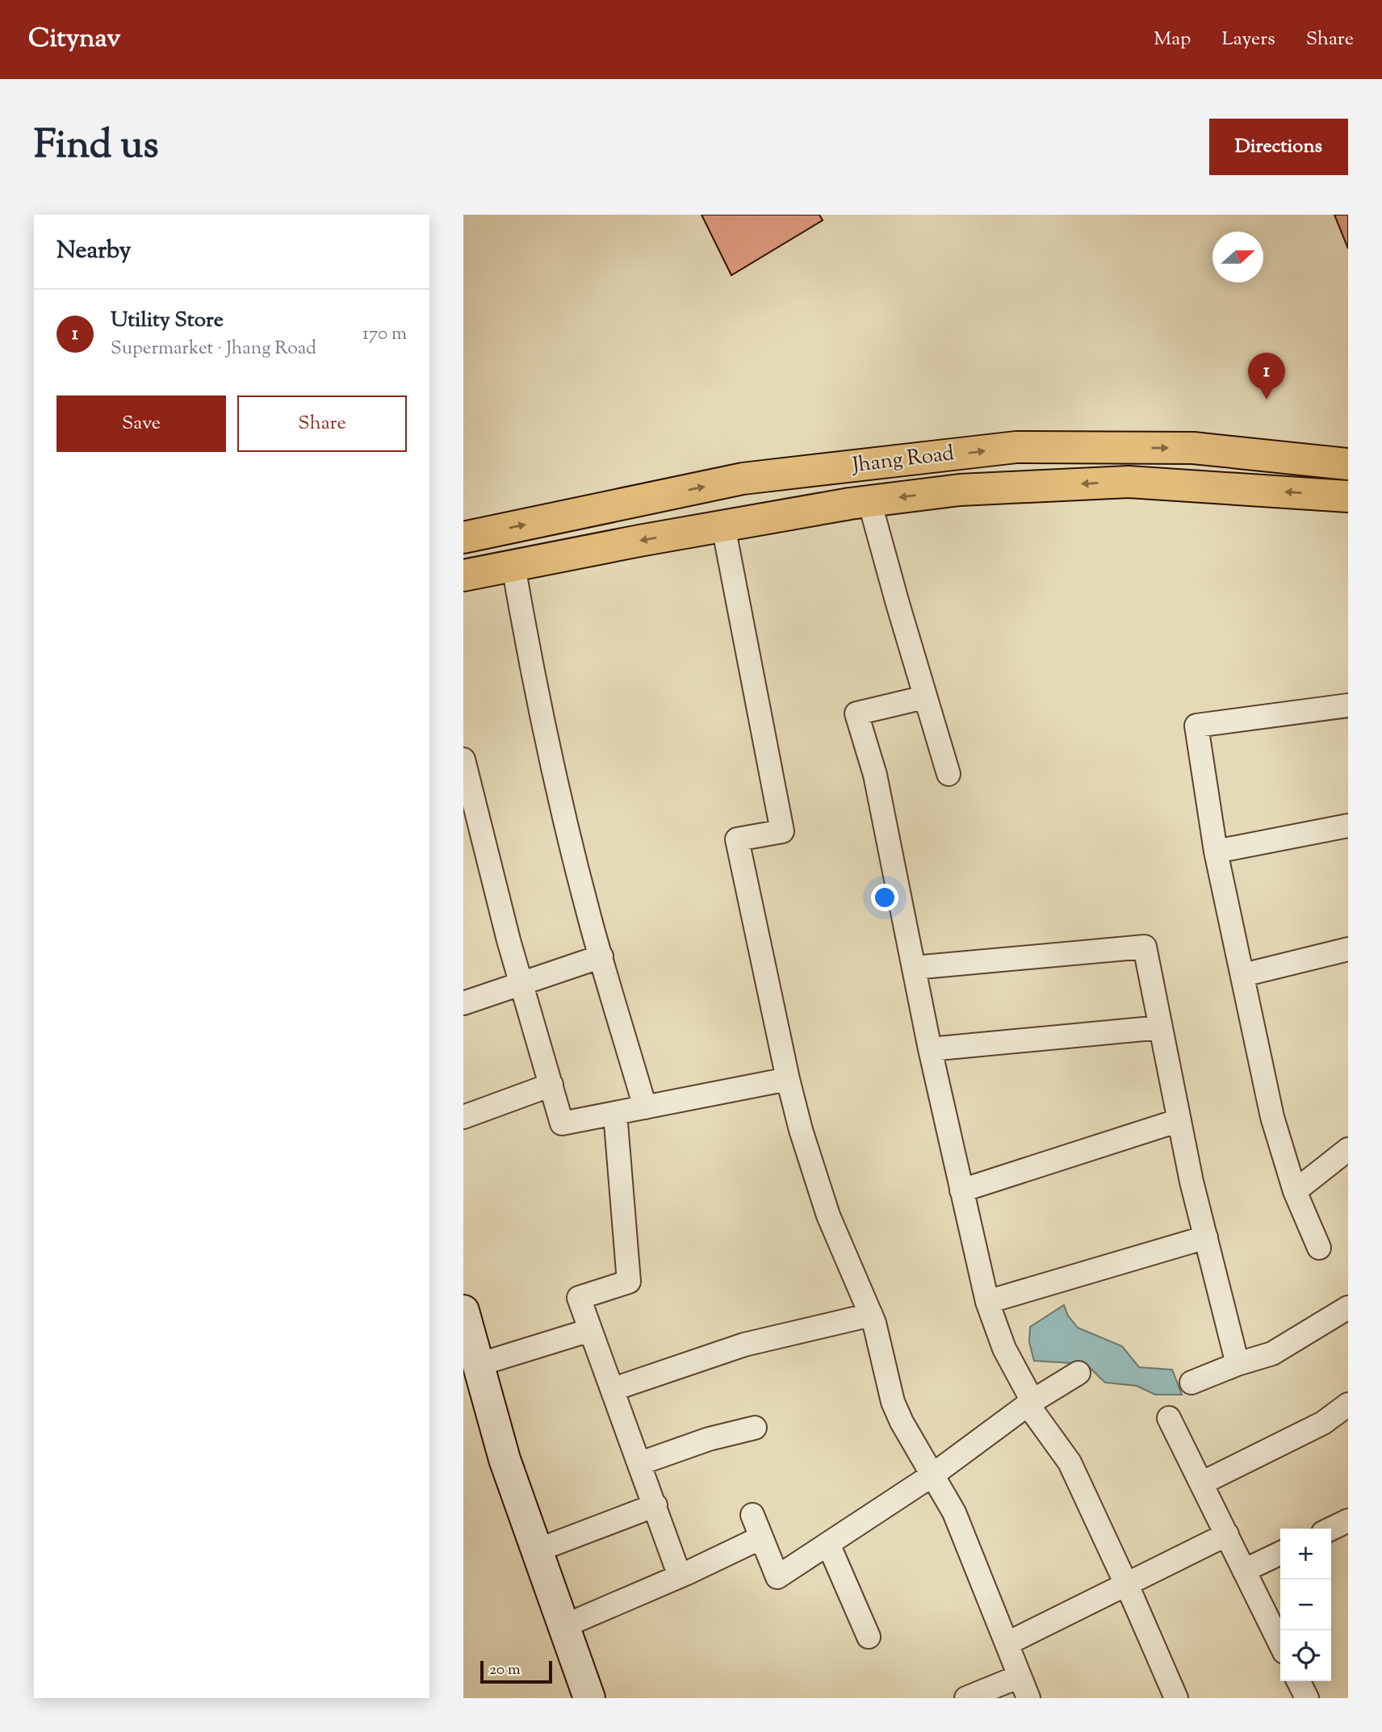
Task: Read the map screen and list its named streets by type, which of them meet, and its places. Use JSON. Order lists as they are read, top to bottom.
{
  "streets": {
    "main road": ["Jhang Road"]
  },
  "scale_bar": "20 m",
  "north": "right",
  "page": {
    "header": "Citynav",
    "nav": ["Map", "Layers", "Share"],
    "title": "Find us",
    "buttons": [
      "Directions",
      ["Save", "Share"]
    ],
    "heading": "Nearby",
    "list": [
      {
        "mark": "1",
        "name": "Utility Store",
        "note": "Supermarket · Jhang Road",
        "value": "170 m"
      }
    ],
    "pins": "1",
    "map_buttons": ["+", "−"],
    "scale": "20 m"
  }
}
